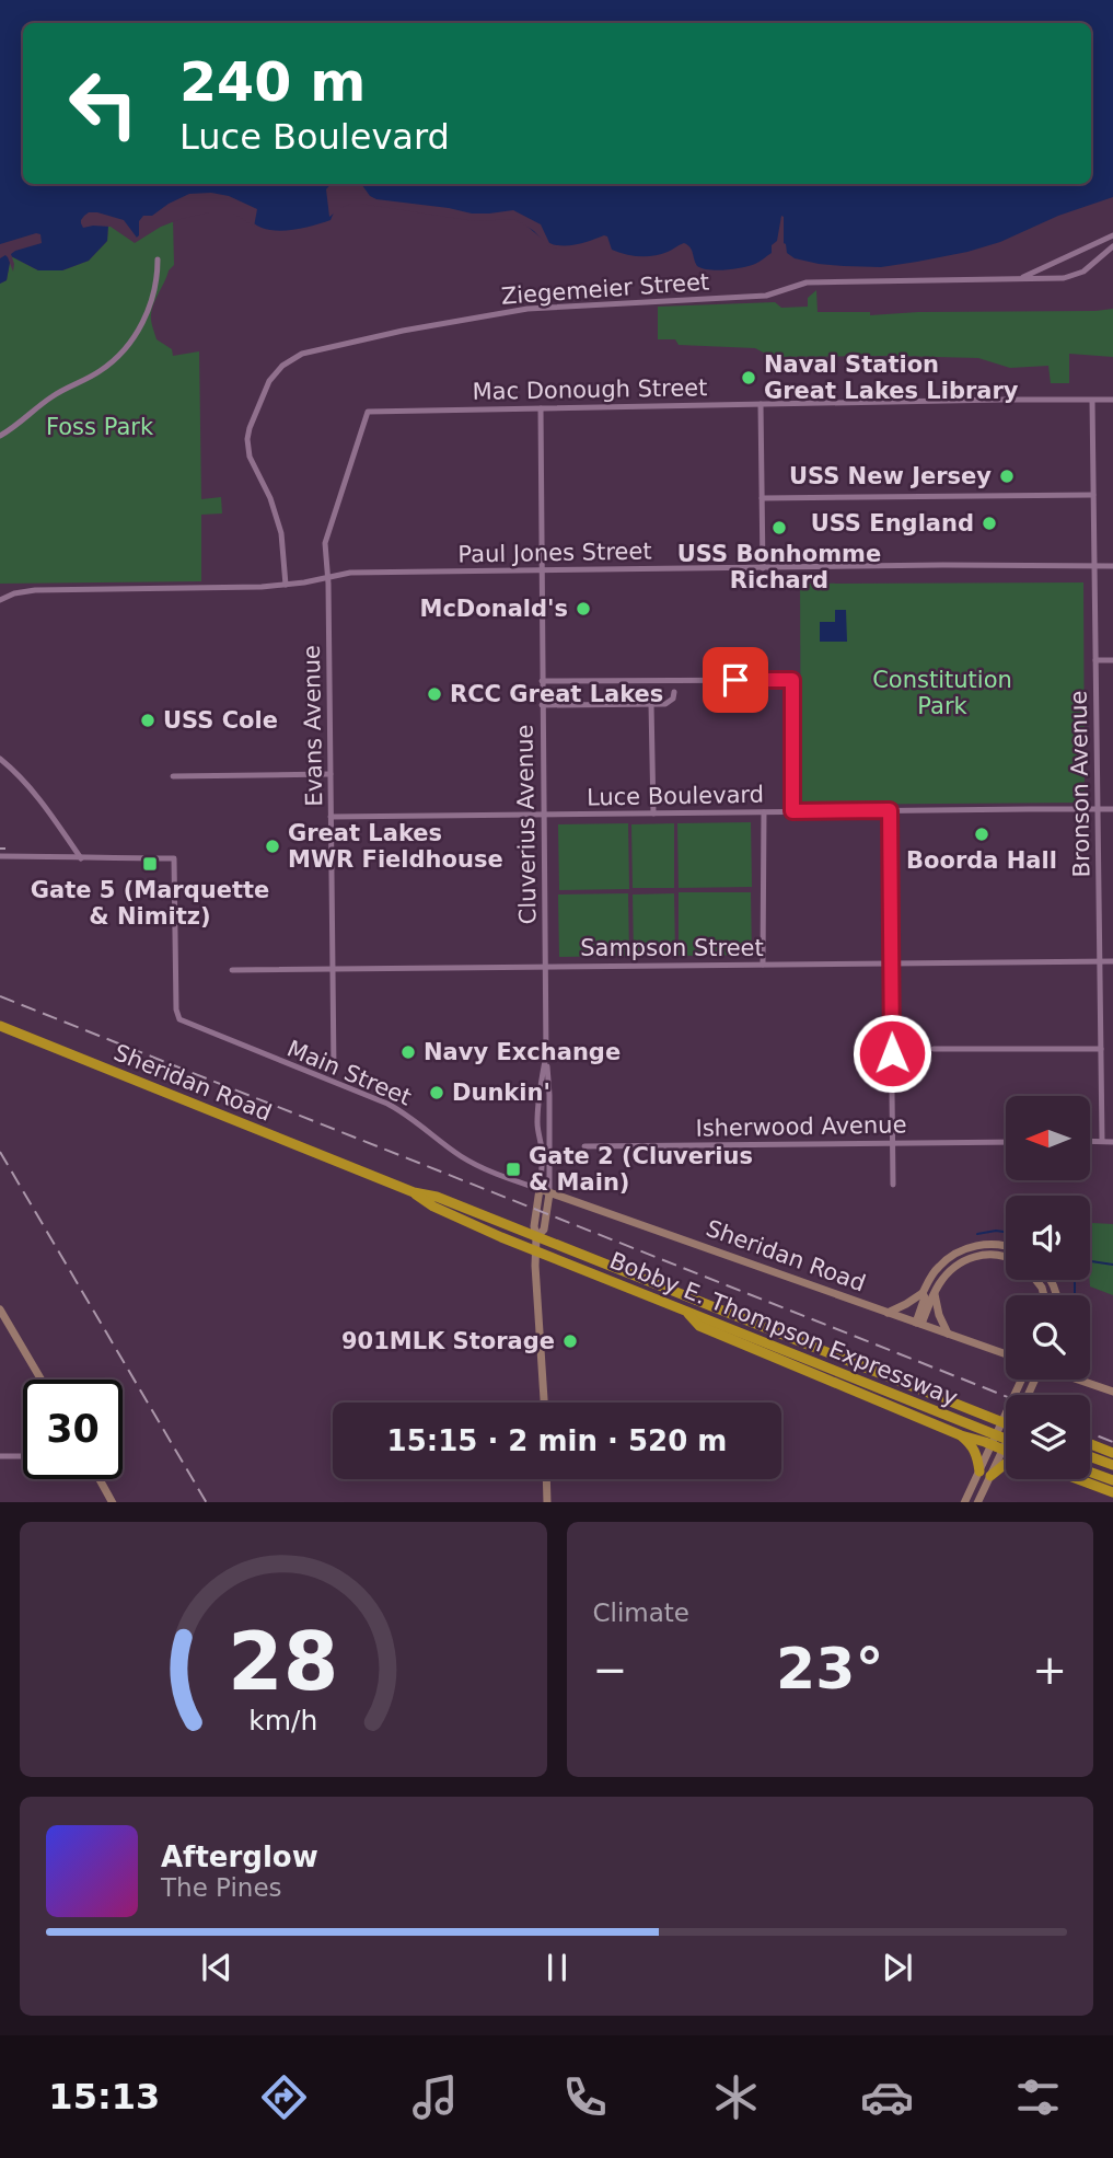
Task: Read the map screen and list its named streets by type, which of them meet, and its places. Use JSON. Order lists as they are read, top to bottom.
{
  "streets": {
    "highway": ["Sheridan Road", "Bobby E. Thompson Expressway"],
    "street": [
      "Ziegemeier Street",
      "Mac Donough Street",
      "Paul Jones Street",
      "Evans Avenue",
      "Bronson Avenue",
      "Luce Boulevard",
      "Cluverius Avenue",
      "Sampson Street",
      "Main Street",
      "Isherwood Avenue"
    ]
  },
  "crossings": [
    ["Ziegemeier Street", "Paul Jones Street"],
    ["Mac Donough Street", "Evans Avenue"],
    ["Mac Donough Street", "Bronson Avenue"],
    ["Mac Donough Street", "Cluverius Avenue"],
    ["Paul Jones Street", "Evans Avenue"],
    ["Paul Jones Street", "Bronson Avenue"],
    ["Paul Jones Street", "Cluverius Avenue"],
    ["Evans Avenue", "Luce Boulevard"],
    ["Evans Avenue", "Sampson Street"],
    ["Bronson Avenue", "Luce Boulevard"],
    ["Bronson Avenue", "Sampson Street"],
    ["Luce Boulevard", "Cluverius Avenue"],
    ["Cluverius Avenue", "Sampson Street"],
    ["Cluverius Avenue", "Main Street"],
    ["Cluverius Avenue", "Sheridan Road"],
    ["Main Street", "Sheridan Road"],
    ["Sheridan Road", "Bobby E. Thompson Expressway"]
  ],
  "parks": ["Foss Park", "Constitution Park"],
  "places": {
    "other": [
      "Naval Station Great Lakes Library",
      "USS New Jersey",
      "USS England",
      "USS Bonhomme Richard",
      "McDonald's",
      "RCC Great Lakes",
      "USS Cole",
      "Boorda Hall",
      "Great Lakes MWR Fieldhouse",
      "Navy Exchange",
      "Dunkin'",
      "901MLK Storage"
    ],
    "transit": ["Gate 5 (Marquette & Nimitz)", "Gate 2 (Cluverius & Main)"]
  },
  "north": "left",
  "page": {
    "turn": ["240 m", "Luce Boulevard"],
    "limit": "30",
    "trip": "15:15 · 2 min · 520 m",
    "tile": "Climate",
    "heat": ["−", "23°", "+"],
    "song": ["Afterglow", "The Pines"],
    "tabs": "15:13",
    "gauge": ["28", "km/h"]
  }
}
